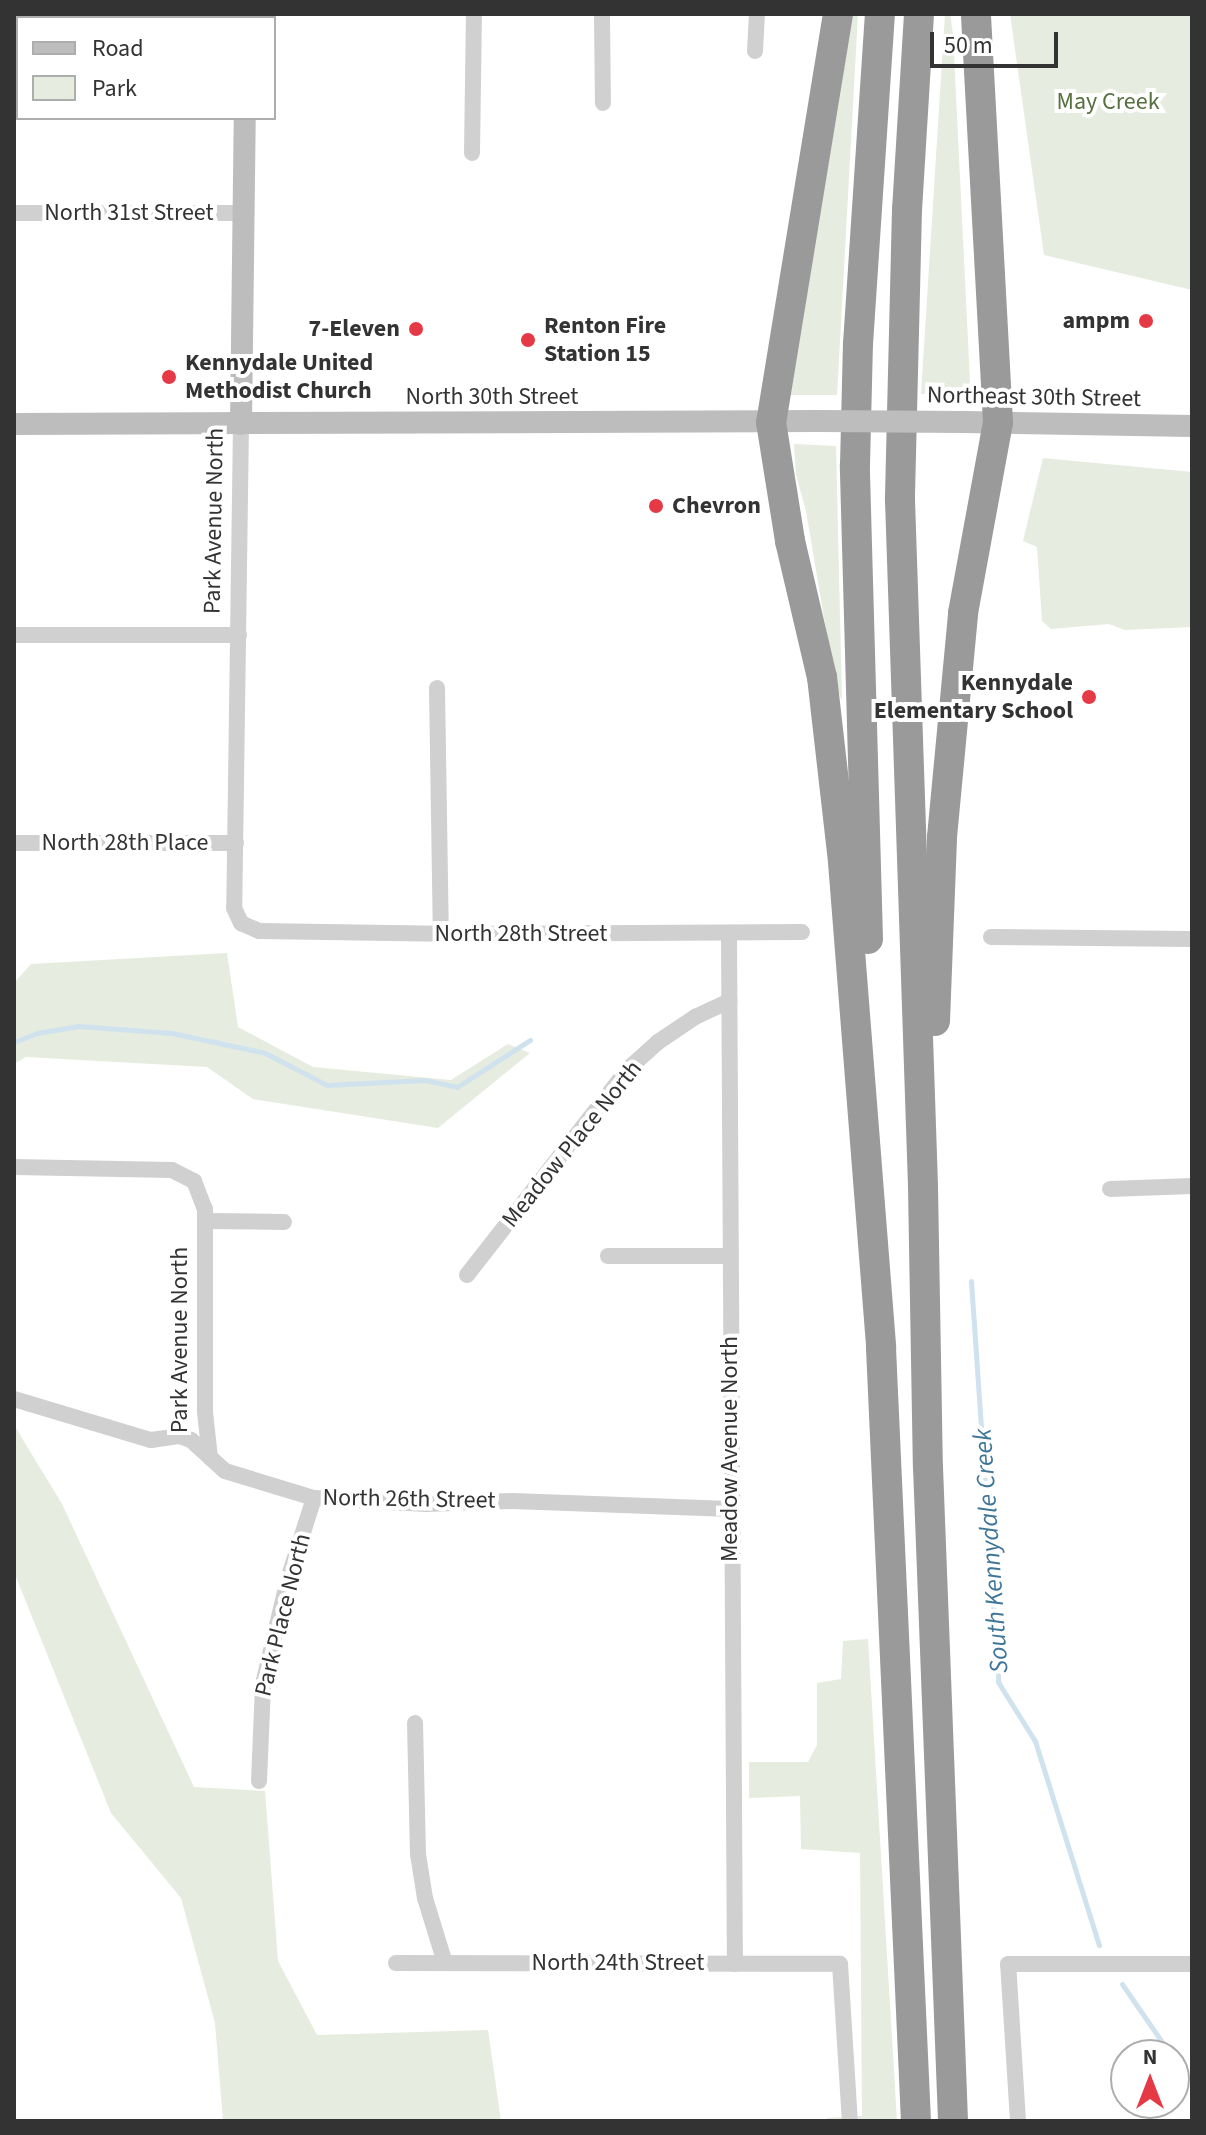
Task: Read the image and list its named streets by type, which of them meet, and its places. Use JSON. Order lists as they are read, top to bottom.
{
  "streets": {
    "street": [
      "North 31st Street",
      "North 30th Street",
      "Northeast 30th Street",
      "Park Avenue North",
      "North 28th Place",
      "North 28th Street",
      "Meadow Place North",
      "Meadow Avenue North",
      "North 26th Street",
      "Park Place North",
      "North 24th Street"
    ]
  },
  "crossings": [
    ["North 31st Street", "Park Avenue North"],
    ["North 30th Street", "Northeast 30th Street"],
    ["North 30th Street", "Park Avenue North"],
    ["Park Avenue North", "North 28th Place"],
    ["Park Avenue North", "North 28th Street"],
    ["Park Avenue North", "North 26th Street"],
    ["North 28th Street", "Meadow Avenue North"],
    ["Meadow Place North", "Meadow Avenue North"],
    ["Meadow Avenue North", "North 26th Street"],
    ["Meadow Avenue North", "North 24th Street"],
    ["North 26th Street", "Park Place North"]
  ],
  "water": ["South Kennydale Creek"],
  "parks": ["May Creek"],
  "places": [
    "ampm",
    "7-Eleven",
    "Renton Fire Station 15",
    "Kennydale United Methodist Church",
    "Chevron",
    "Kennydale Elementary School"
  ],
  "legend": ["Road", "Park"],
  "scale_bar": "50 m",
  "north": "top"
}
